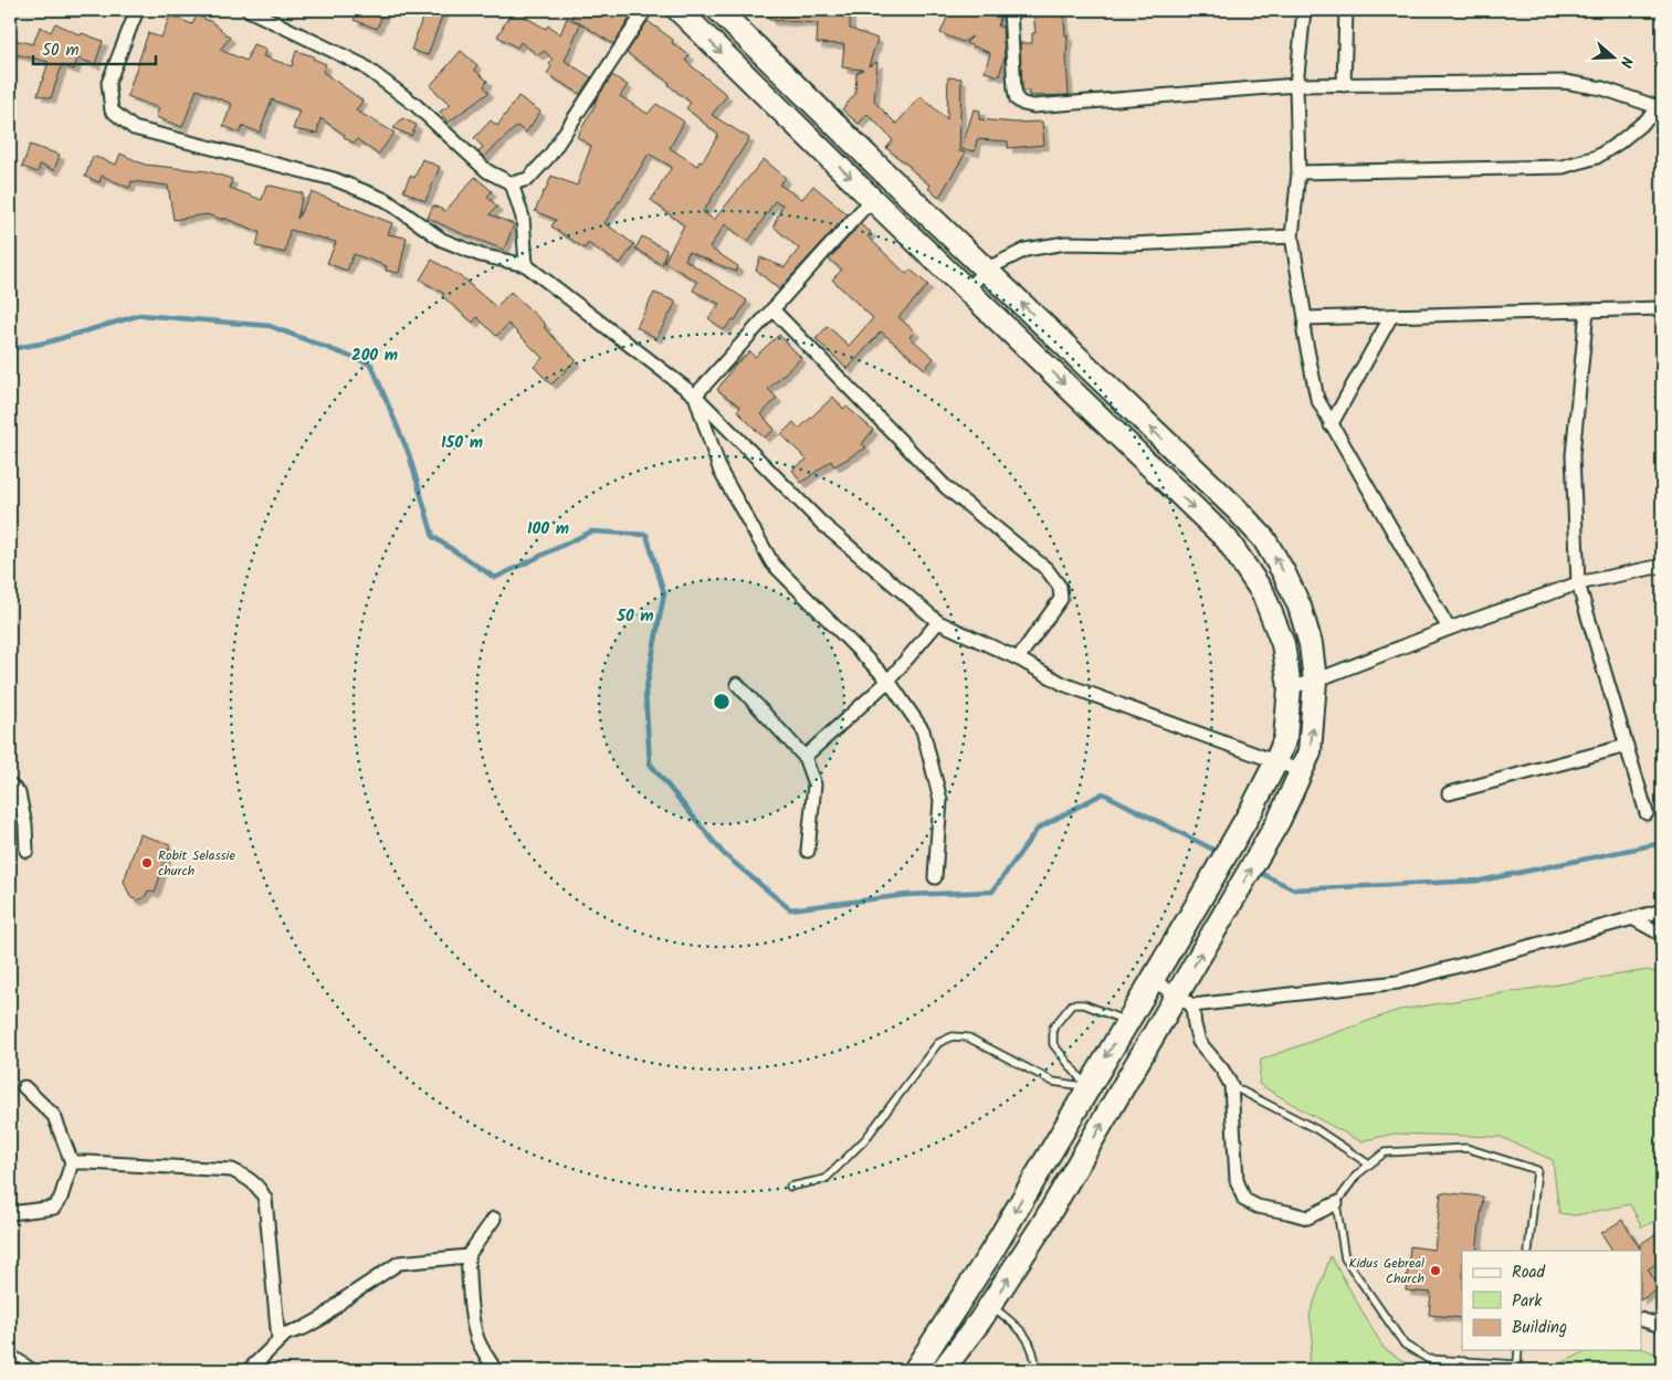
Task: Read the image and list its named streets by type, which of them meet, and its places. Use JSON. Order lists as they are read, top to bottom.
{
  "places": ["Robit Selassie church", "Kidus Gebreal Church"],
  "legend": ["Road", "Park", "Building"],
  "scale_bar": "50 m",
  "north": "right",
  "rings": [
    "200 m",
    "150 m",
    "100 m",
    "50 m"
  ]
}
